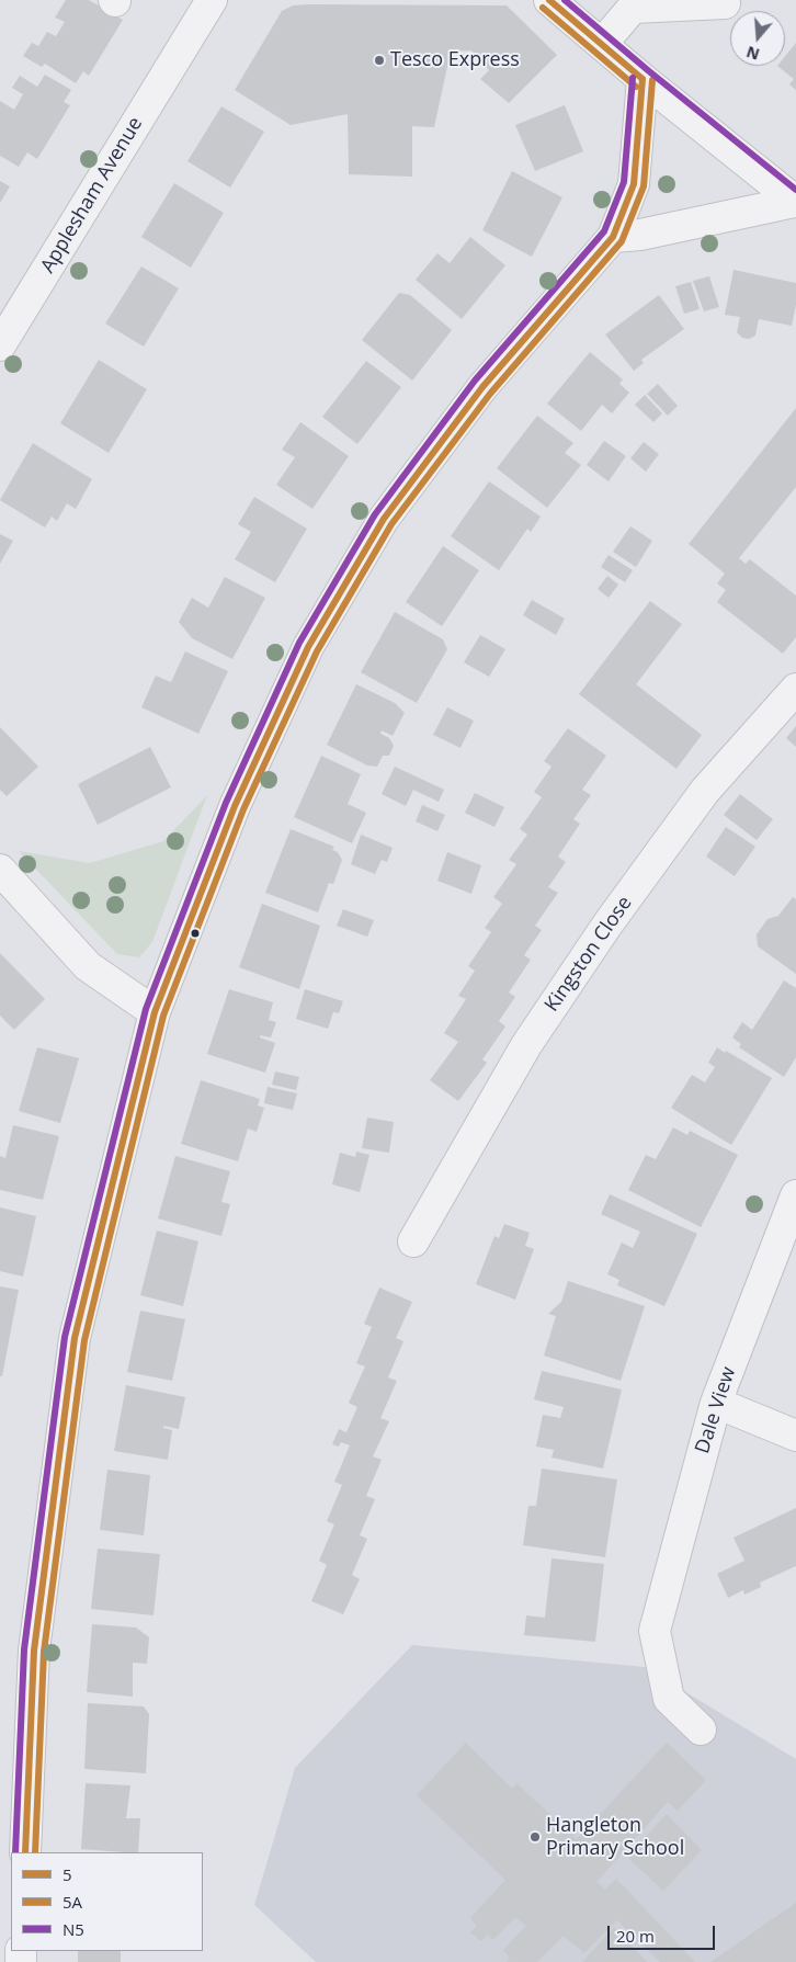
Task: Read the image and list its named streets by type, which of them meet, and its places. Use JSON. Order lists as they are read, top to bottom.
{
  "streets": {
    "street": ["Applesham Avenue", "Kingston Close", "Dale View"]
  },
  "places": ["Tesco Express", "Hangleton Primary School"],
  "lines": ["transit line 5", "transit line N5", "transit line 5A"],
  "legend": ["5", "5A", "N5"],
  "scale_bar": "20 m",
  "north": "bottom"
}
